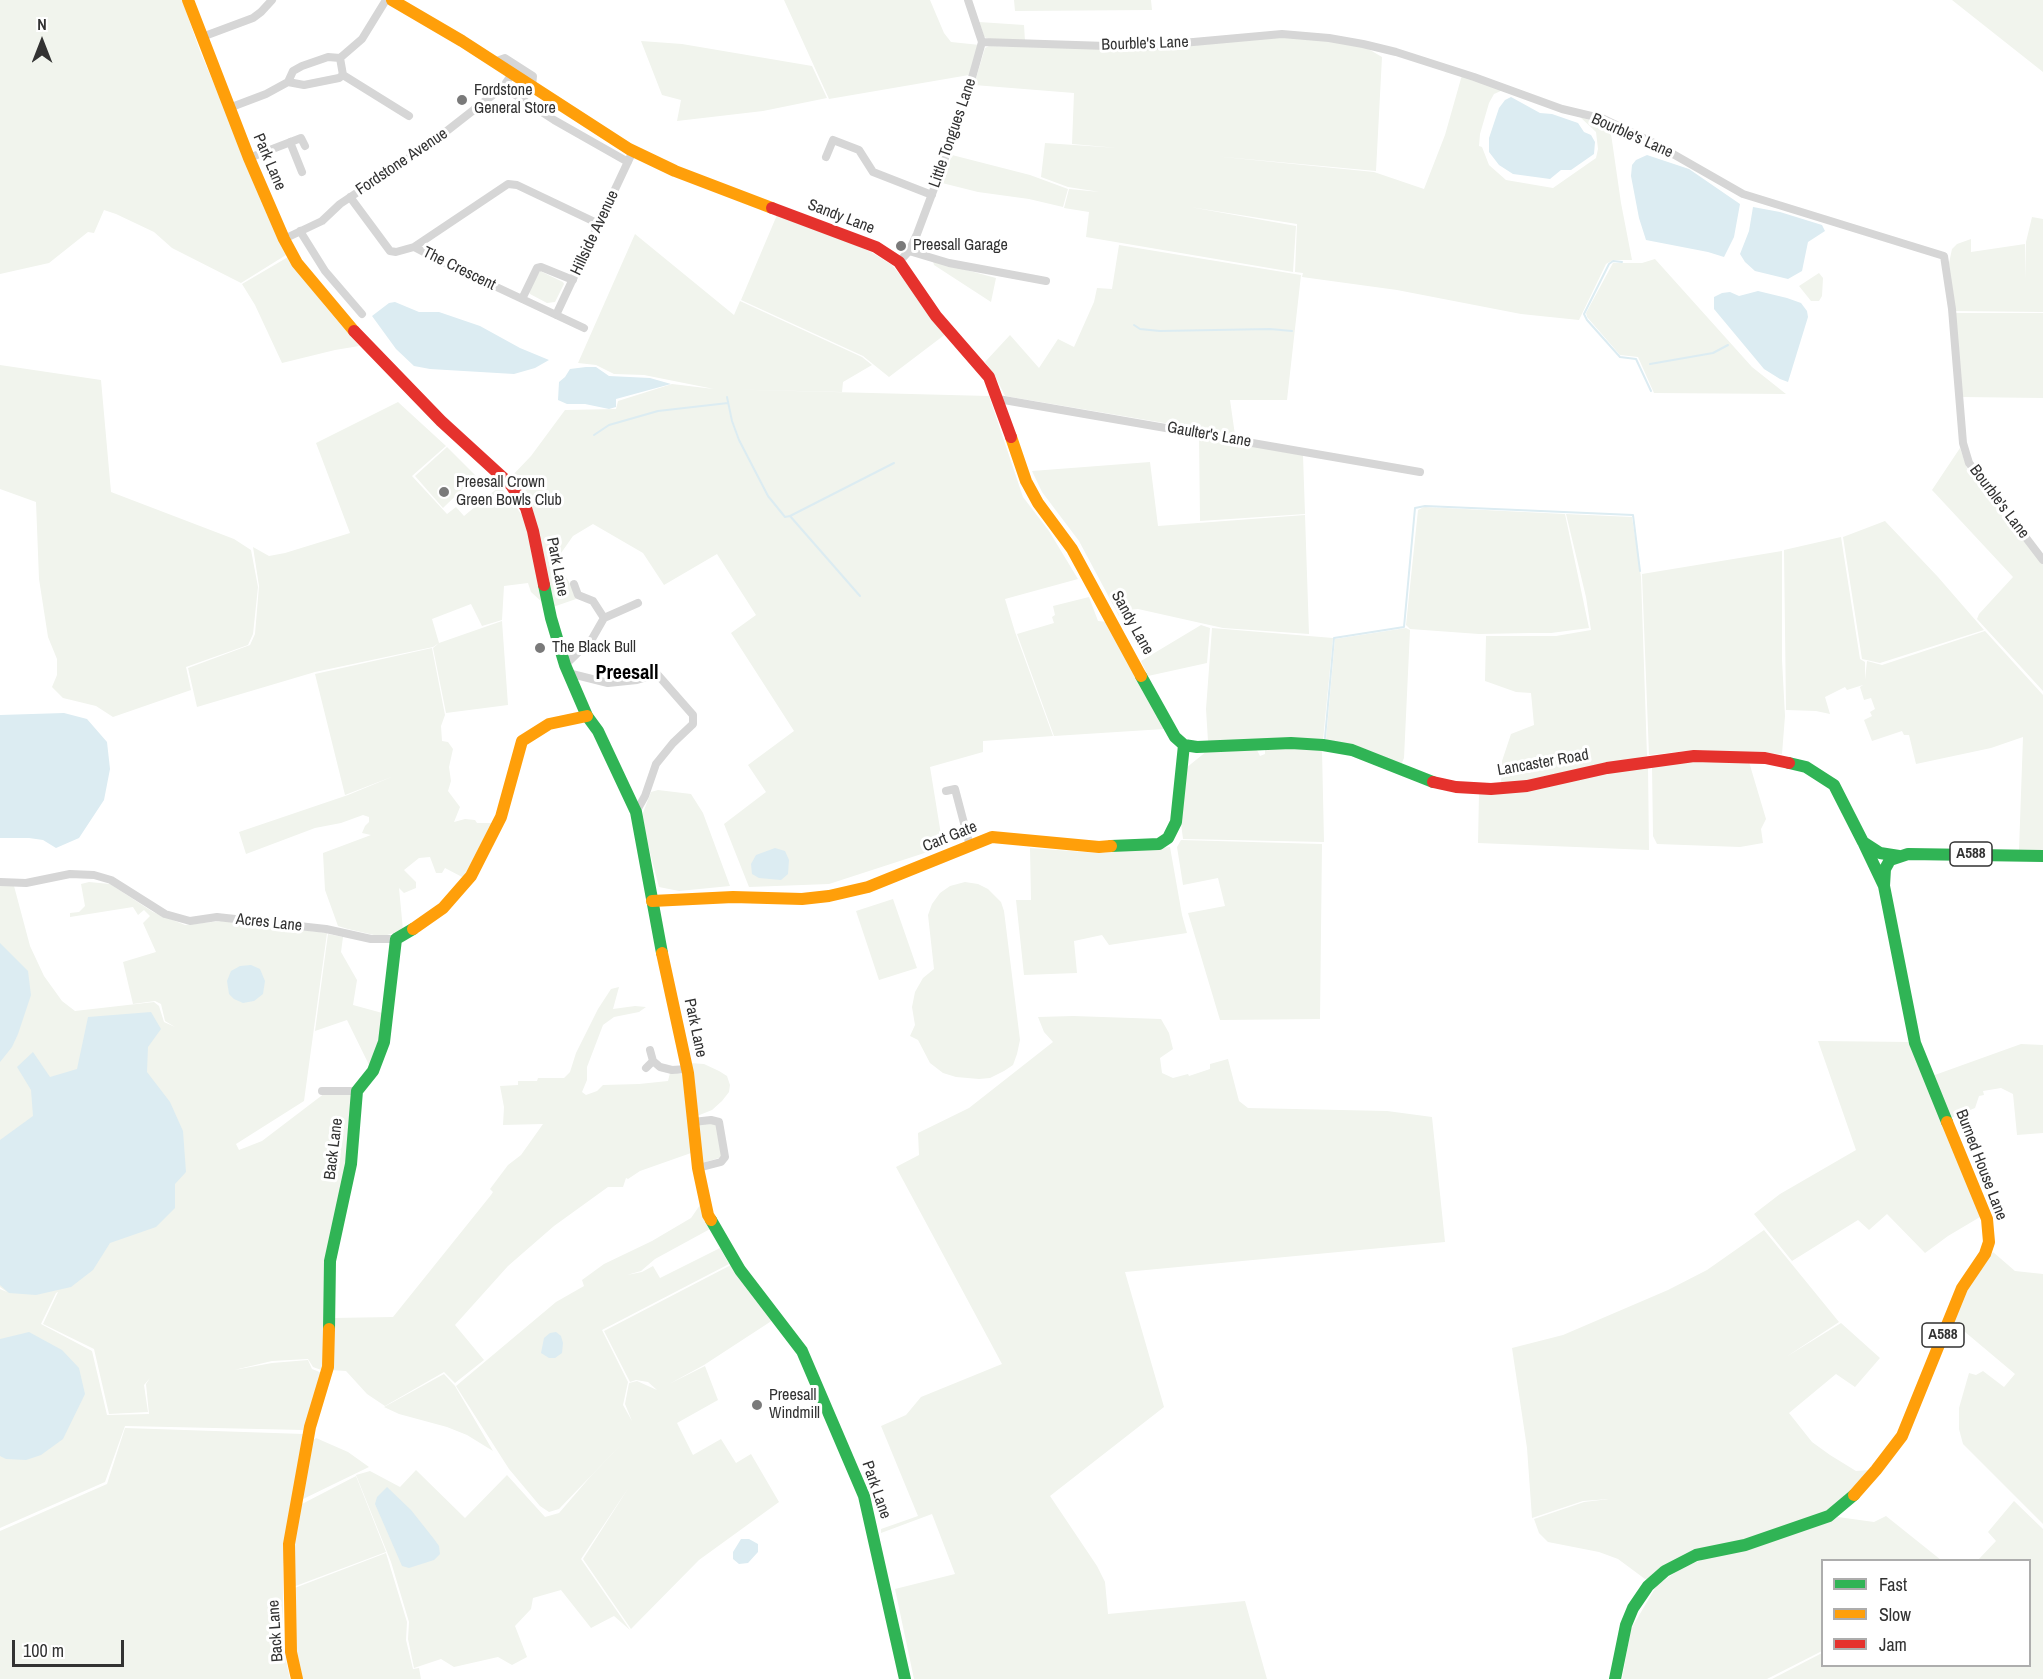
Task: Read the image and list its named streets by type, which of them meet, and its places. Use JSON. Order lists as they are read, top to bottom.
{
  "streets": {
    "main road": [
      "Park Lane",
      "Sandy Lane",
      "Lancaster Road",
      "Cart Gate",
      "A588",
      "Back Lane",
      "Burned House Lane"
    ],
    "street": [
      "Bourble's Lane",
      "Little Tongues Lane",
      "Fordstone Avenue",
      "Hillside Avenue",
      "The Crescent",
      "Gaulter's Lane",
      "Acres Lane"
    ]
  },
  "crossings": [
    ["Bourble's Lane", "Little Tongues Lane"],
    ["Little Tongues Lane", "Sandy Lane"],
    ["Park Lane", "Fordstone Avenue"],
    ["Park Lane", "Cart Gate"],
    ["Fordstone Avenue", "Sandy Lane"],
    ["Fordstone Avenue", "The Crescent"],
    ["Sandy Lane", "Hillside Avenue"],
    ["Sandy Lane", "Gaulter's Lane"],
    ["Sandy Lane", "Lancaster Road"],
    ["Sandy Lane", "Cart Gate"],
    ["Hillside Avenue", "The Crescent"],
    ["Lancaster Road", "Cart Gate"],
    ["Lancaster Road", "Burned House Lane"],
    ["A588", "Burned House Lane"]
  ],
  "districts": ["Preesall"],
  "places": [
    "Fordstone General Store",
    "Preesall Garage",
    "Preesall Crown Green Bowls Club",
    "The Black Bull",
    "Preesall Windmill"
  ],
  "legend": ["Fast", "Slow", "Jam"],
  "scale_bar": "100 m",
  "north": "top"
}
